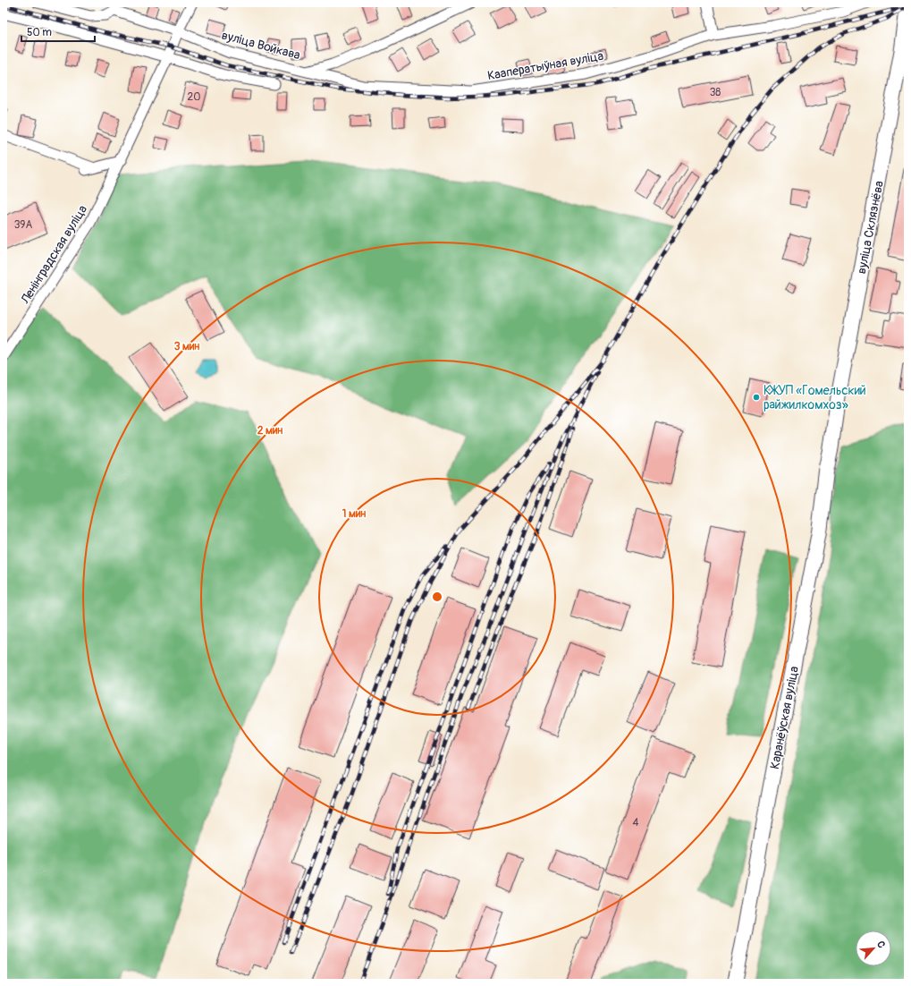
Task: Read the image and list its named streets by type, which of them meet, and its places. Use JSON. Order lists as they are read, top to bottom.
{
  "streets": {
    "main road": ["вуліца Склязнёва", "Каранёўская вуліца"],
    "street": ["вуліца Войкава", "Кааператыўная вуліца", "Ленінградская вуліца"]
  },
  "crossings": [
    ["вуліца Войкава", "Кааператыўная вуліца"],
    ["вуліца Войкава", "Ленінградская вуліца"],
    ["вуліца Склязнёва", "Каранёўская вуліца"]
  ],
  "places": ["КЖУП «Гомельский райжилкомхоз»"],
  "house_numbers": [
    "38",
    "20",
    "39А",
    "4"
  ],
  "scale_bar": "50 m",
  "north": "top right",
  "rings": ["3 мин", "2 мин", "1 мин"]
}
